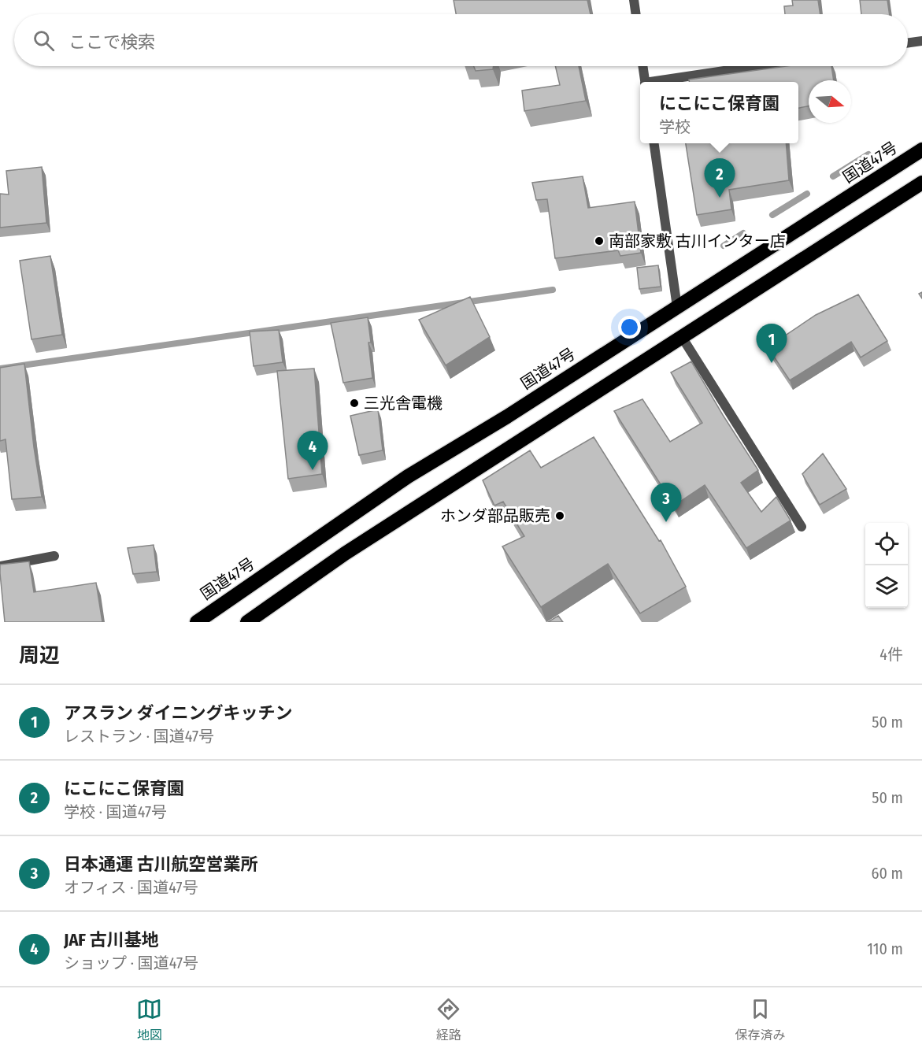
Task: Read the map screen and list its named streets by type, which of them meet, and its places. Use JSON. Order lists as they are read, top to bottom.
{
  "streets": {
    "highway": ["国道47号"]
  },
  "places": ["南部家敷 古川インター店", "三光舎電機", "ホンダ部品販売"],
  "north": "right",
  "page": {
    "search": "ここで検索",
    "popup": ["にこにこ保育園", "学校"],
    "pins": [
      "2",
      "1",
      "4",
      "3"
    ],
    "heading": ["周辺", "4件"],
    "list": [
      {
        "mark": "1",
        "name": "アスラン ダイニングキッチン",
        "note": "レストラン · 国道47号",
        "value": "50 m"
      },
      {
        "mark": "2",
        "name": "にこにこ保育園",
        "note": "学校 · 国道47号",
        "value": "50 m"
      },
      {
        "mark": "3",
        "name": "日本通運 古川航空営業所",
        "note": "オフィス · 国道47号",
        "value": "60 m"
      },
      {
        "mark": "4",
        "name": "JAF 古川基地",
        "note": "ショップ · 国道47号",
        "value": "110 m"
      }
    ],
    "nav": ["地図", "経路", "保存済み"]
  }
}
